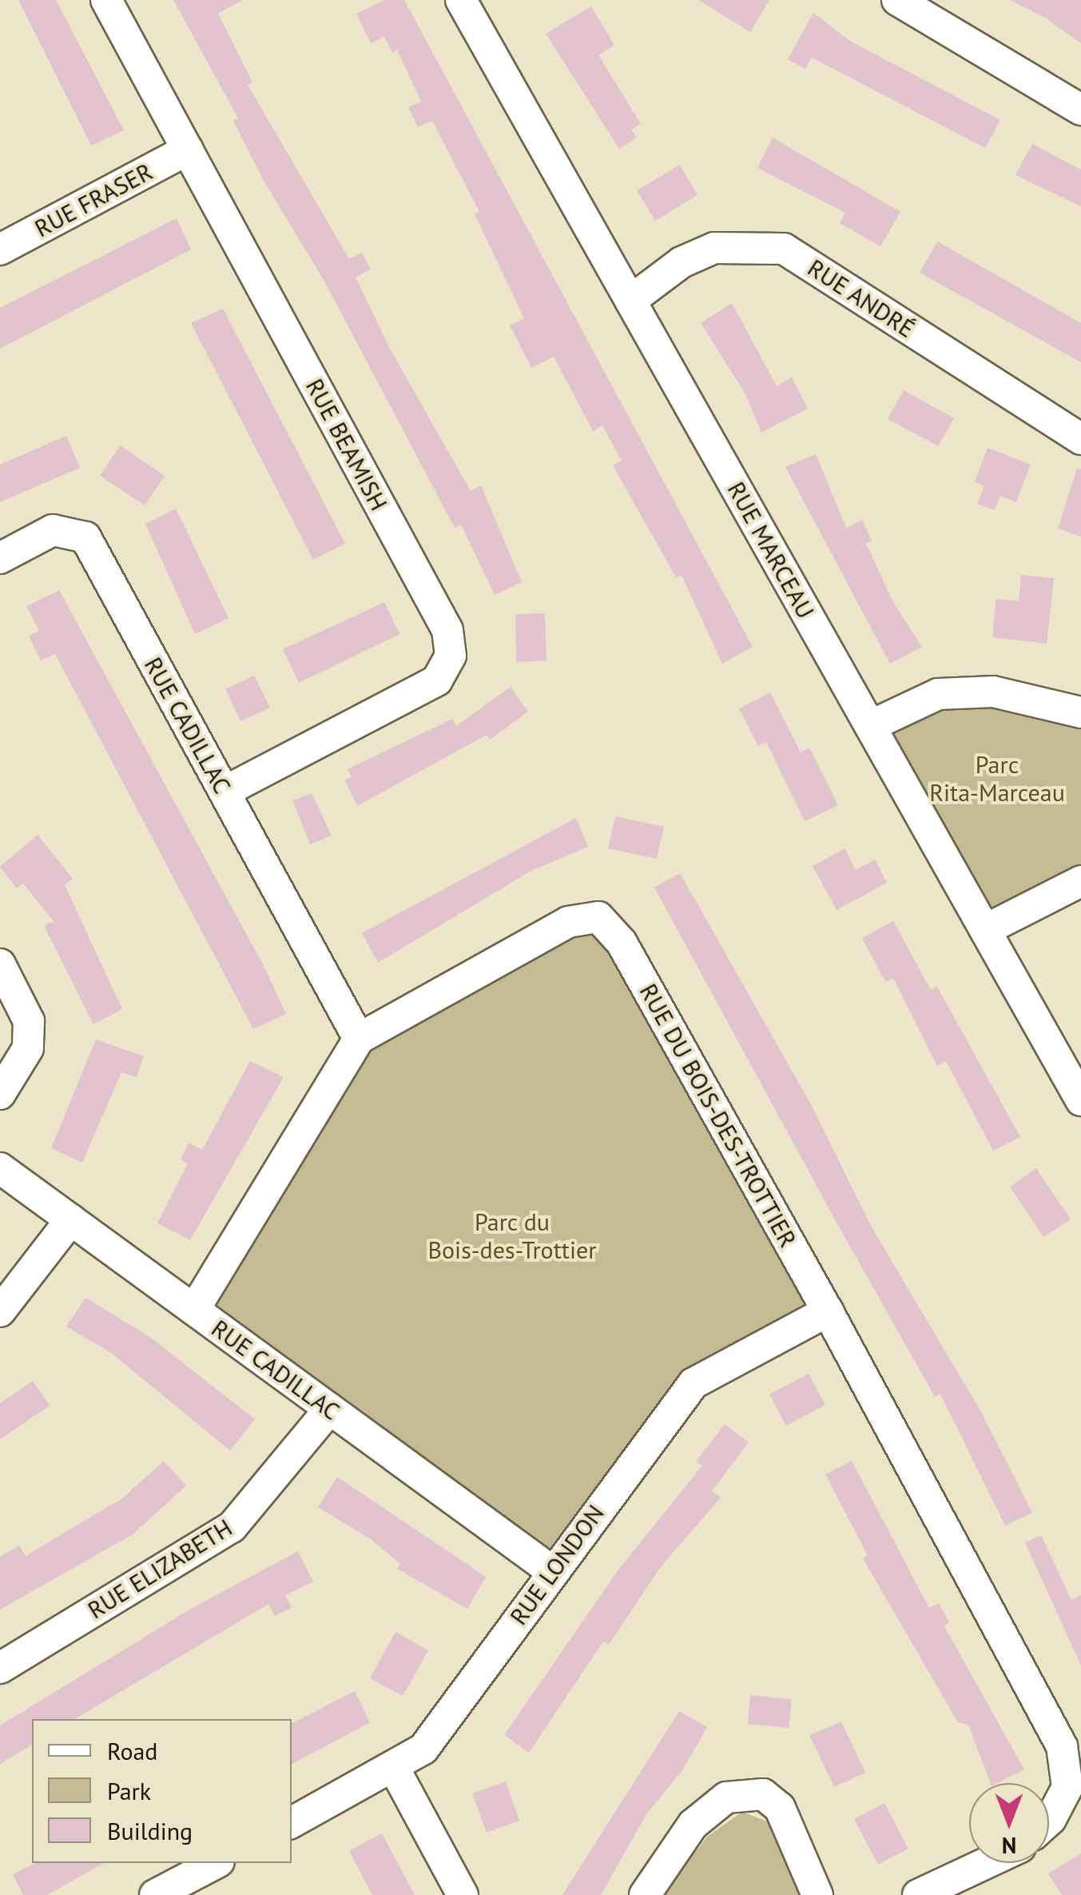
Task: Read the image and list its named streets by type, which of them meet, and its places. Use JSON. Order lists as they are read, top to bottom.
{
  "streets": {
    "street": [
      "RUE FRASER",
      "RUE ANDRÉ",
      "RUE BEAMISH",
      "RUE MARCEAU",
      "RUE CADILLAC",
      "RUE DU BOIS-DES-TROTTIER",
      "RUE LONDON",
      "RUE ELIZABETH"
    ]
  },
  "crossings": [
    ["RUE FRASER", "RUE BEAMISH"],
    ["RUE ANDRÉ", "RUE MARCEAU"],
    ["RUE BEAMISH", "RUE CADILLAC"],
    ["RUE CADILLAC", "RUE DU BOIS-DES-TROTTIER"],
    ["RUE CADILLAC", "RUE LONDON"],
    ["RUE CADILLAC", "RUE ELIZABETH"],
    ["RUE DU BOIS-DES-TROTTIER", "RUE LONDON"]
  ],
  "parks": ["Parc Rita-Marceau", "Parc du Bois-des-Trottier"],
  "legend": ["Road", "Park", "Building"],
  "north": "bottom"
}
